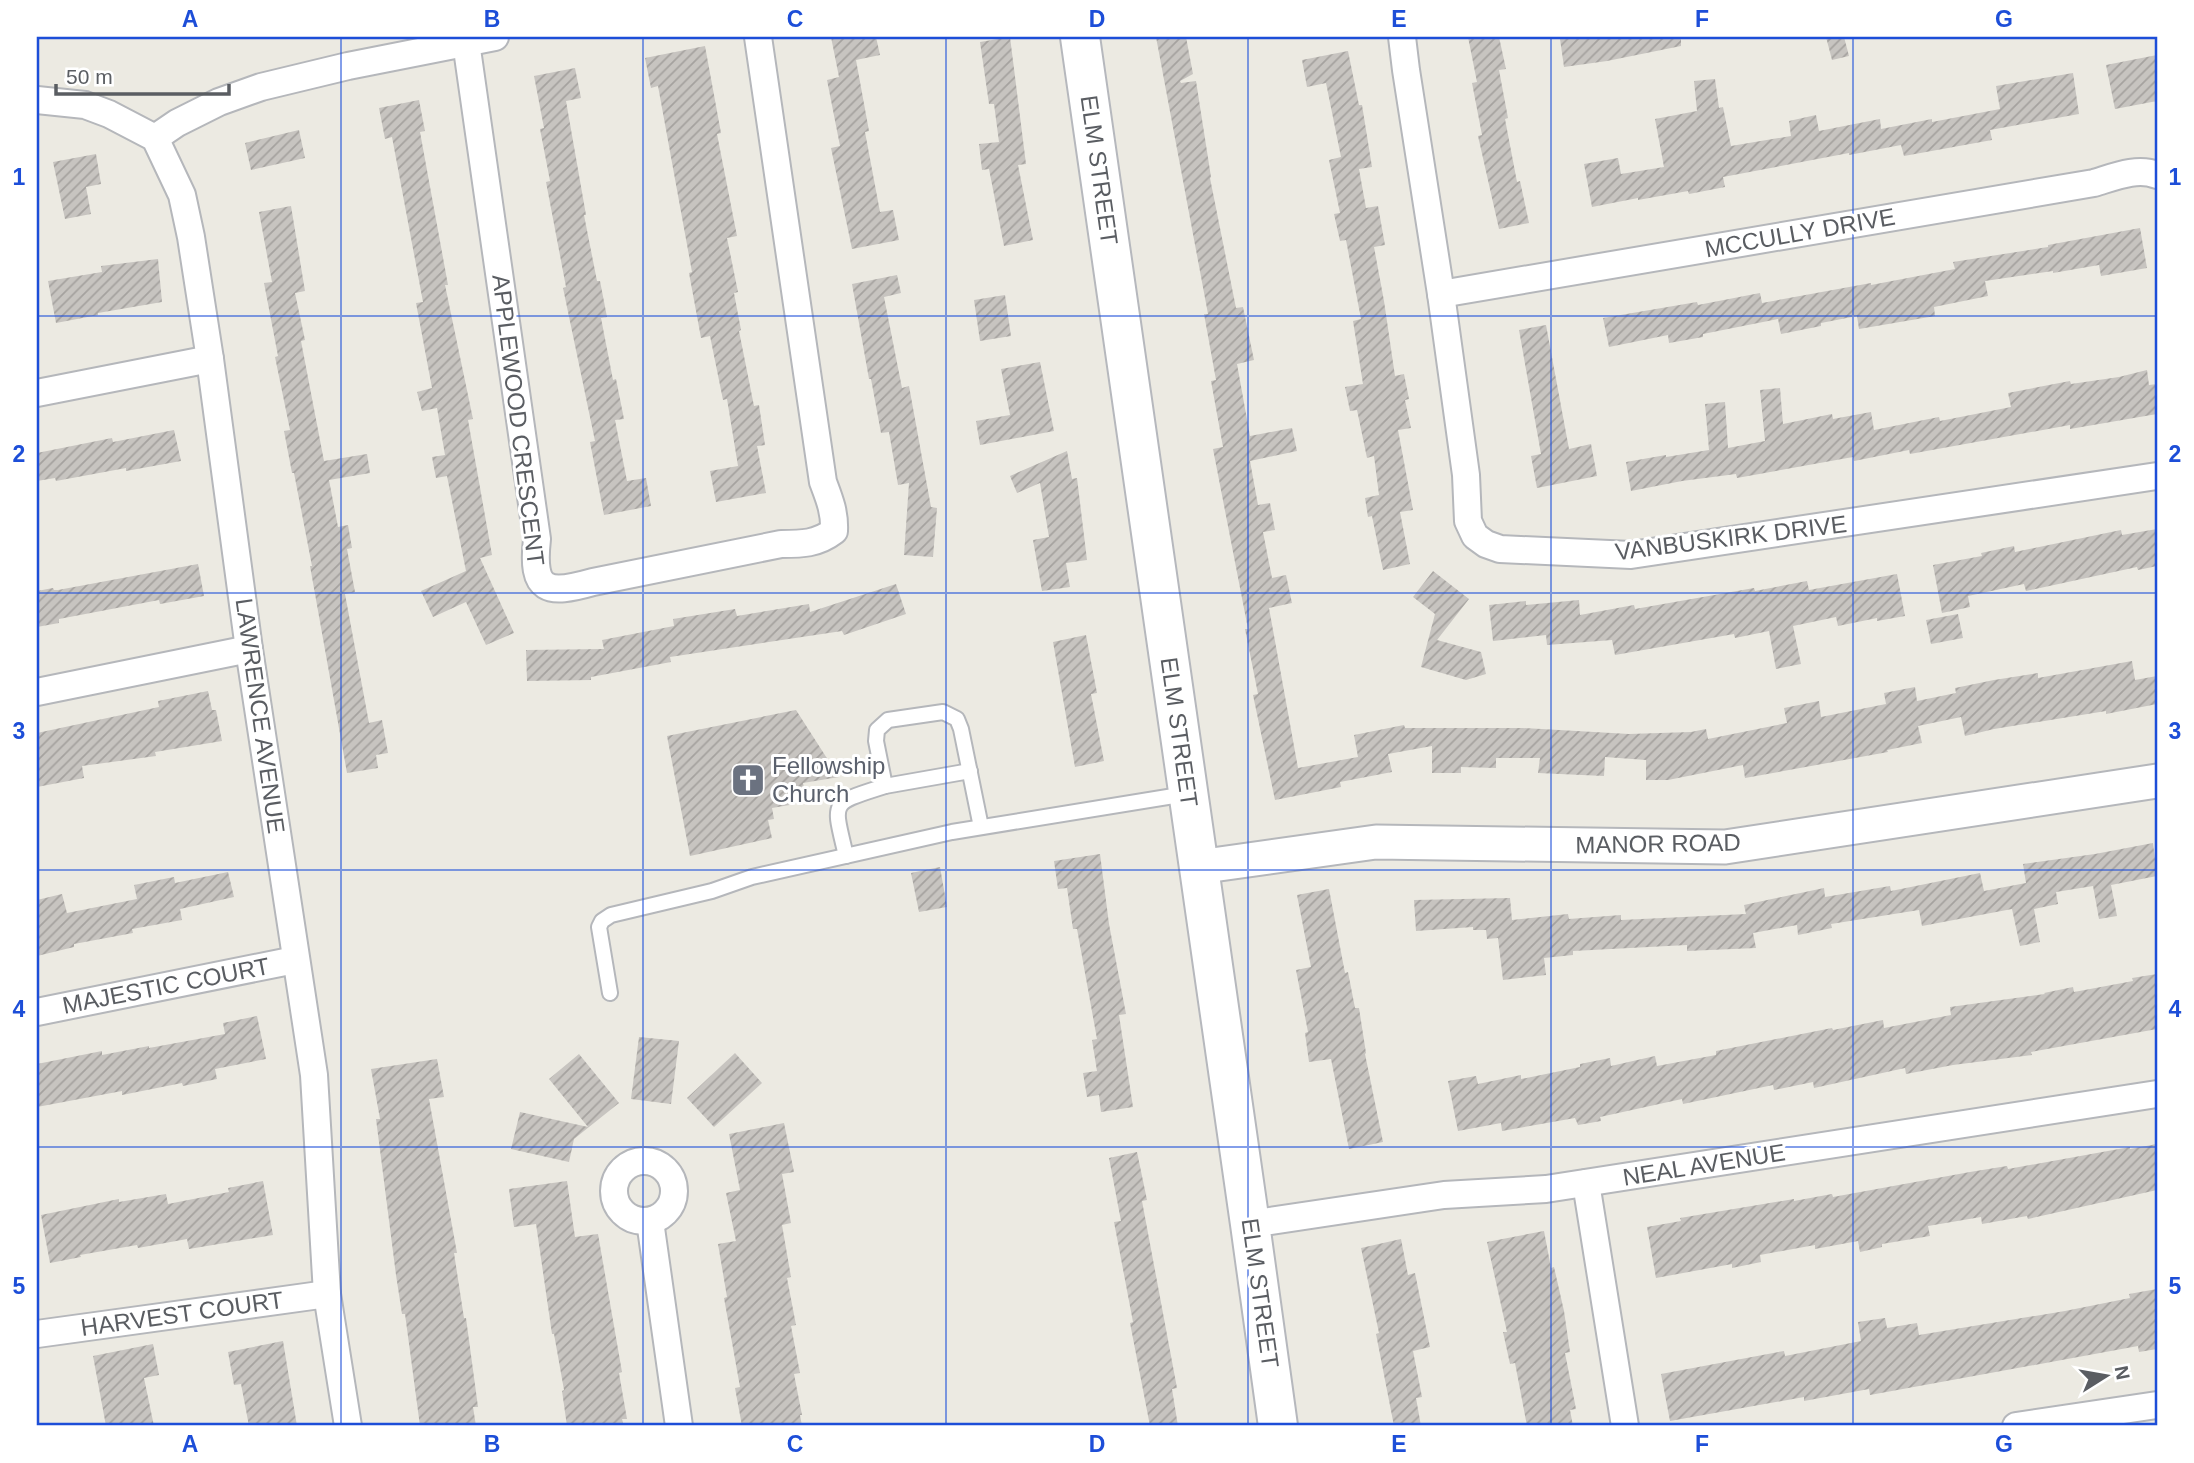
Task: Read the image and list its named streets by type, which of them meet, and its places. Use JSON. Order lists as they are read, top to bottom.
{
  "streets": {
    "main road": ["ELM STREET"],
    "street": [
      "MCCULLY DRIVE",
      "APPLEWOOD CRESCENT",
      "VANBUSKIRK DRIVE",
      "LAWRENCE AVENUE",
      "MANOR ROAD",
      "MAJESTIC COURT",
      "NEAL AVENUE",
      "HARVEST COURT"
    ]
  },
  "crossings": [
    ["ELM STREET", "MANOR ROAD"],
    ["ELM STREET", "NEAL AVENUE"],
    ["MCCULLY DRIVE", "VANBUSKIRK DRIVE"],
    ["LAWRENCE AVENUE", "MAJESTIC COURT"],
    ["LAWRENCE AVENUE", "HARVEST COURT"]
  ],
  "places": {
    "church": ["Fellowship Church"]
  },
  "scale_bar": "50 m",
  "north": "right",
  "grid": {
    "columns": [
      "A",
      "B",
      "C",
      "D",
      "E",
      "F",
      "G"
    ],
    "rows": [
      "1",
      "2",
      "3",
      "4",
      "5"
    ]
  }
}
